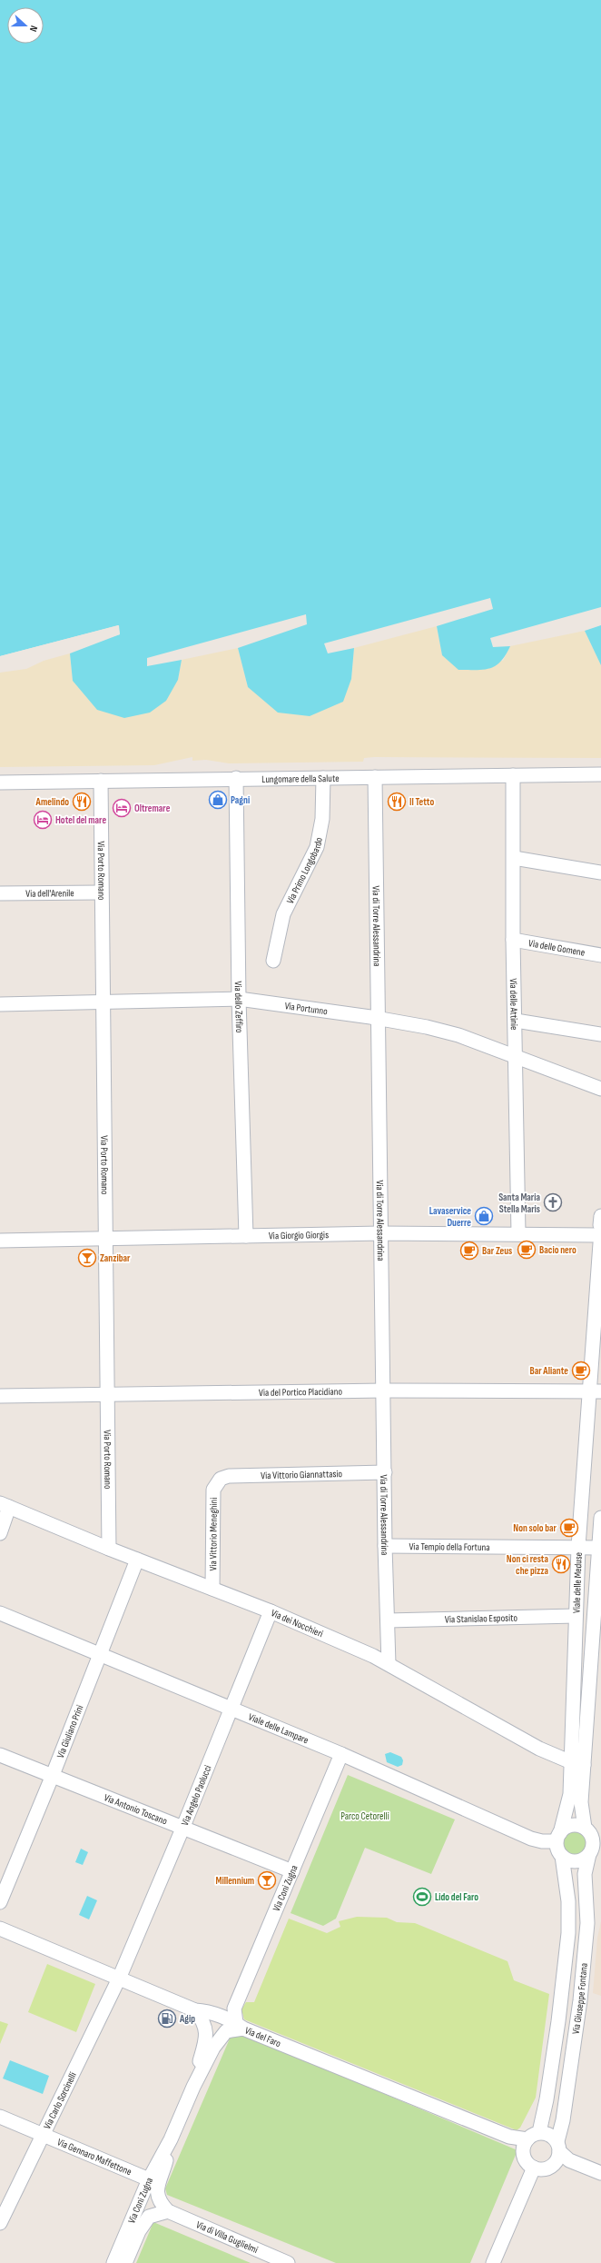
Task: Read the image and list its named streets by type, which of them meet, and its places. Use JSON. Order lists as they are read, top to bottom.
{
  "streets": {
    "street": [
      "Lungomare della Salute",
      "Via Primo Longobardo",
      "Via Porto Romano",
      "Via dell'Arenile",
      "Via di Torre Alessandrina",
      "Via delle Gomene",
      "Via delle Attinie",
      "Via dello Zeffiro",
      "Via Portunno",
      "Via Giorgio Giorgis",
      "Via del Portico Placidiano",
      "Via Vittorio Giannattasio",
      "Via Vittorio Meneghini",
      "Via Tempio della Fortuna",
      "Viale delle Meduse",
      "Via Stanislao Esposito",
      "Via dei Nocchieri",
      "Viale delle Lampare",
      "Via Giuliano Prini",
      "Via Angelo Paolucci",
      "Via Antonio Toscano",
      "Via Coni Zugna",
      "Via Giuseppe Fontana",
      "Via del Faro",
      "Via Carlo Sorcinelli",
      "Via Gennaro Maffettone",
      "Via di Villa Guglielmi"
    ]
  },
  "crossings": [
    ["Lungomare della Salute", "Via Primo Longobardo"],
    ["Lungomare della Salute", "Via Porto Romano"],
    ["Lungomare della Salute", "Via di Torre Alessandrina"],
    ["Lungomare della Salute", "Via delle Attinie"],
    ["Lungomare della Salute", "Via dello Zeffiro"],
    ["Via Porto Romano", "Via dell'Arenile"],
    ["Via Porto Romano", "Via Portunno"],
    ["Via Porto Romano", "Via Giorgio Giorgis"],
    ["Via Porto Romano", "Via del Portico Placidiano"],
    ["Via Porto Romano", "Via dei Nocchieri"],
    ["Via di Torre Alessandrina", "Via Portunno"],
    ["Via di Torre Alessandrina", "Via Giorgio Giorgis"],
    ["Via di Torre Alessandrina", "Via del Portico Placidiano"],
    ["Via di Torre Alessandrina", "Via Vittorio Giannattasio"],
    ["Via di Torre Alessandrina", "Via Tempio della Fortuna"],
    ["Via di Torre Alessandrina", "Via Stanislao Esposito"],
    ["Via di Torre Alessandrina", "Via dei Nocchieri"],
    ["Via delle Gomene", "Via delle Attinie"],
    ["Via delle Attinie", "Via Portunno"],
    ["Via delle Attinie", "Via Giorgio Giorgis"],
    ["Via dello Zeffiro", "Via Portunno"],
    ["Via dello Zeffiro", "Via Giorgio Giorgis"],
    ["Via Giorgio Giorgis", "Viale delle Meduse"],
    ["Via del Portico Placidiano", "Viale delle Meduse"],
    ["Via Vittorio Giannattasio", "Via Vittorio Meneghini"],
    ["Via Vittorio Meneghini", "Via dei Nocchieri"],
    ["Via Tempio della Fortuna", "Viale delle Meduse"],
    ["Viale delle Meduse", "Via Stanislao Esposito"],
    ["Viale delle Meduse", "Via dei Nocchieri"],
    ["Viale delle Meduse", "Viale delle Lampare"],
    ["Viale delle Meduse", "Via Giuseppe Fontana"],
    ["Via dei Nocchieri", "Via Giuliano Prini"],
    ["Via dei Nocchieri", "Via Angelo Paolucci"],
    ["Viale delle Lampare", "Via Giuliano Prini"],
    ["Viale delle Lampare", "Via Angelo Paolucci"],
    ["Viale delle Lampare", "Via Coni Zugna"],
    ["Viale delle Lampare", "Via Giuseppe Fontana"],
    ["Via Giuliano Prini", "Via Antonio Toscano"],
    ["Via Angelo Paolucci", "Via Antonio Toscano"],
    ["Via Angelo Paolucci", "Via del Faro"],
    ["Via Angelo Paolucci", "Via Carlo Sorcinelli"],
    ["Via Antonio Toscano", "Via Coni Zugna"],
    ["Via Coni Zugna", "Via del Faro"],
    ["Via Coni Zugna", "Via Gennaro Maffettone"],
    ["Via Coni Zugna", "Via di Villa Guglielmi"],
    ["Via Giuseppe Fontana", "Via del Faro"],
    ["Via del Faro", "Via Carlo Sorcinelli"],
    ["Via Carlo Sorcinelli", "Via Gennaro Maffettone"]
  ],
  "parks": ["Parco Cetorelli"],
  "places": {
    "shop": ["Pagni", "Lavaservice Duerre"],
    "restaurant": ["Amelindo", "Il Tetto", "Non ci resta che pizza"],
    "hotel": ["Oltremare", "Hotel del mare"],
    "church": ["Santa Maria Stella Maris"],
    "cafe": [
      "Bacio nero",
      "Bar Zeus",
      "Bar Aliante",
      "Non solo bar"
    ],
    "bar": ["Zanzibar", "Millennium"],
    "sports": ["Lido del Faro"],
    "fuel station": ["Agip"]
  },
  "north": "right"
}
